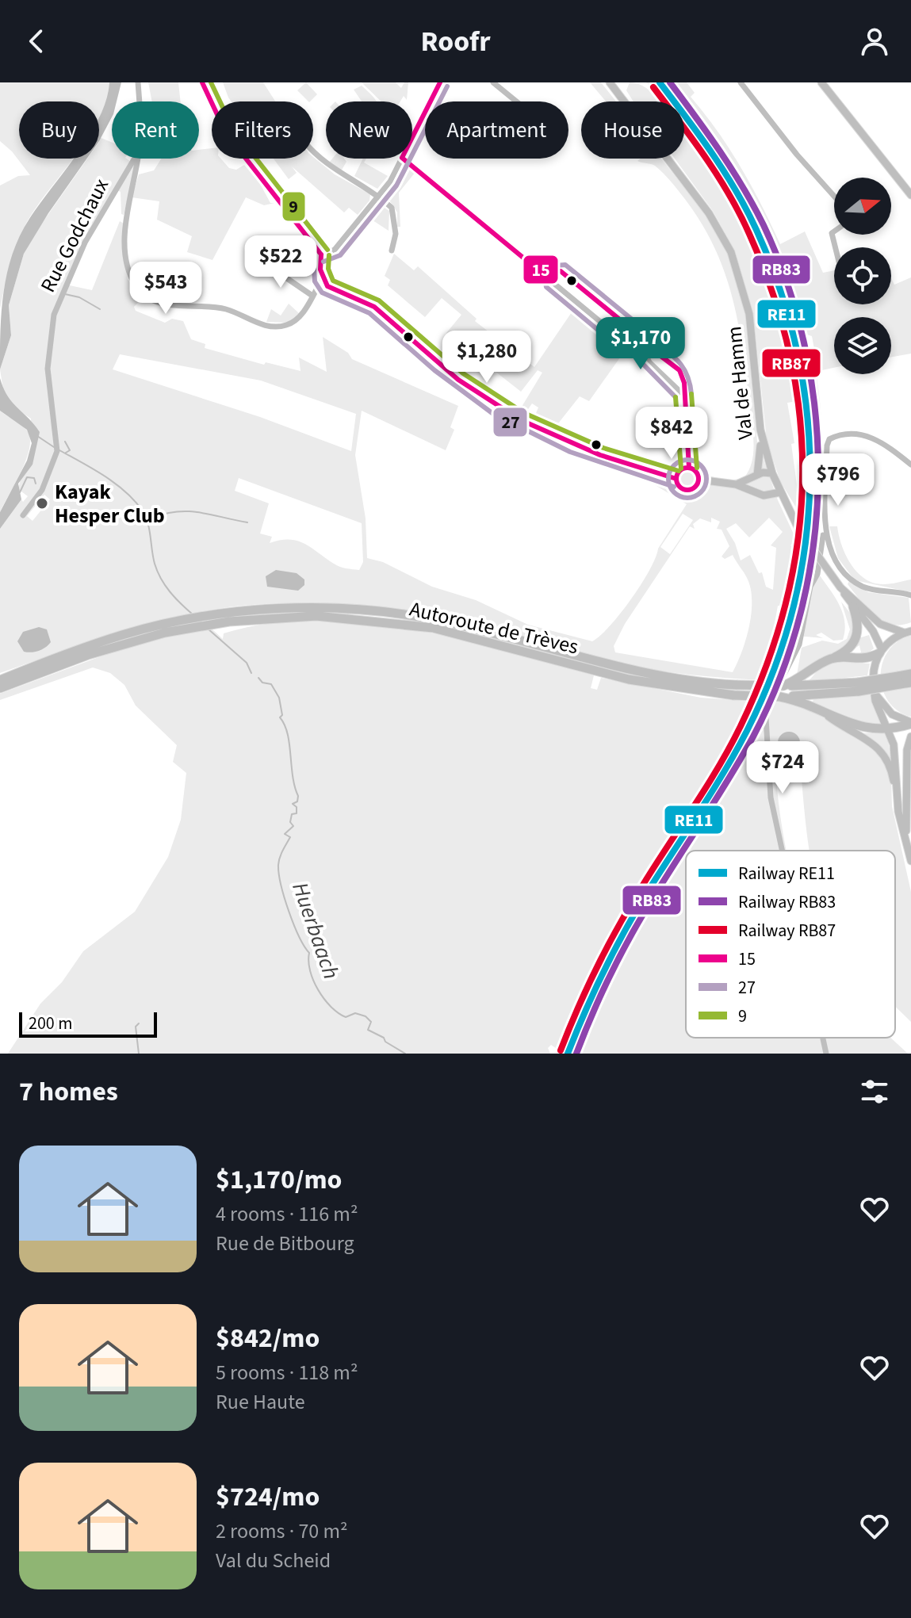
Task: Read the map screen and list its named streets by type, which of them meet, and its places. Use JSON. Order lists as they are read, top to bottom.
{
  "streets": {
    "highway": ["Autoroute de Trèves"],
    "main road": ["Val de Hamm"],
    "street": ["Rue Godchaux"]
  },
  "water": ["Huerbaach"],
  "places": ["Kayak Hesper Club"],
  "lines": [
    "rail line RE11",
    "rail line RB83",
    "transit line 15",
    "transit line 9",
    "transit line 27",
    "rail line RB87"
  ],
  "legend": [
    "Railway RE11",
    "Railway RB83",
    "Railway RB87",
    "15",
    "27",
    "9"
  ],
  "scale_bar": "200 m",
  "north": "right",
  "page": {
    "header": "Roofr",
    "chip": [
      "Buy",
      "Rent",
      "Filters",
      "New",
      "Apartment",
      "House"
    ],
    "price": [
      "$522",
      "$543",
      "$1,170",
      "$1,280",
      "$842",
      "$796",
      "$724"
    ],
    "scale": "200 m",
    "heading": "7 homes",
    "list": [
      {
        "name": "$1,170/mo",
        "note": "4 rooms · 116 m² · Rue de Bitbourg"
      },
      {
        "name": "$842/mo",
        "note": "5 rooms · 118 m² · Rue Haute"
      },
      {
        "name": "$724/mo",
        "note": "2 rooms · 70 m² · Val du Scheid"
      }
    ]
  }
}
